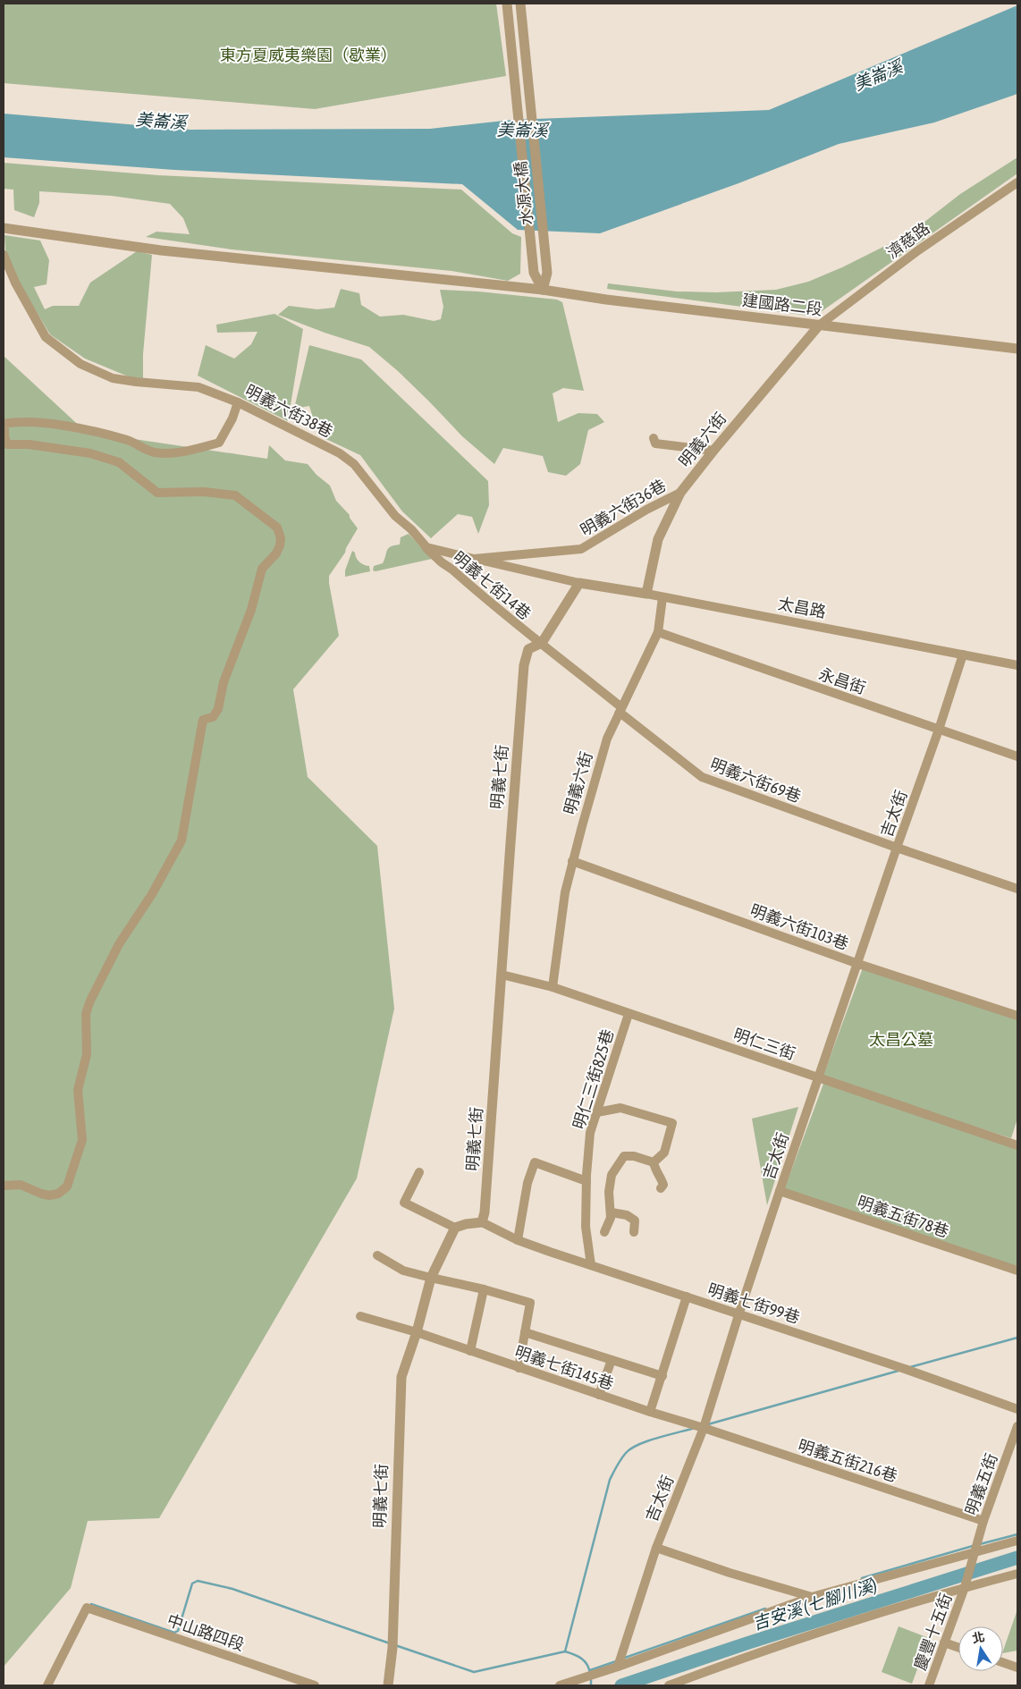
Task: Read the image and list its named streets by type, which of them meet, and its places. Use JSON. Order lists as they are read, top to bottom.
{
  "streets": {
    "street": [
      "水源大橋",
      "濟慈路",
      "建國路二段",
      "明義六街38巷",
      "明義六街",
      "明義六街36巷",
      "明義七街14巷",
      "太昌路",
      "永昌街",
      "明義七街",
      "明義六街69巷",
      "吉太街",
      "明義六街103巷",
      "明仁三街",
      "明仁三街825巷",
      "明義五街78巷",
      "明義七街99巷",
      "明義七街145巷",
      "明義五街216巷",
      "明義五街",
      "慶豐十五街",
      "中山路四段"
    ]
  },
  "crossings": [
    ["水源大橋", "建國路二段"],
    ["濟慈路", "建國路二段"],
    ["濟慈路", "明義六街"],
    ["建國路二段", "明義六街"],
    ["明義六街38巷", "明義七街14巷"],
    ["明義六街", "明義六街36巷"],
    ["明義六街", "明義七街14巷"],
    ["明義六街", "太昌路"],
    ["明義六街", "永昌街"],
    ["明義六街", "明義六街69巷"],
    ["明義六街", "明義六街103巷"],
    ["明義六街", "明仁三街"],
    ["明義七街14巷", "明義七街"],
    ["明義七街14巷", "明義六街69巷"],
    ["太昌路", "明義七街"],
    ["太昌路", "吉太街"],
    ["永昌街", "吉太街"],
    ["明義七街", "明仁三街"],
    ["明義七街", "明義七街99巷"],
    ["明義七街", "明義七街145巷"],
    ["明義六街69巷", "吉太街"],
    ["吉太街", "明義六街103巷"],
    ["吉太街", "明仁三街"],
    ["吉太街", "明義五街78巷"],
    ["吉太街", "明義七街99巷"],
    ["吉太街", "明義七街145巷"],
    ["吉太街", "明義五街216巷"],
    ["明仁三街", "明仁三街825巷"],
    ["明仁三街825巷", "明義七街99巷"],
    ["明義七街145巷", "明義五街216巷"],
    ["明義五街216巷", "明義五街"],
    ["明義五街", "慶豐十五街"]
  ],
  "water": ["美崙溪", "吉安溪 (七腳川溪)"],
  "parks": ["東方夏威夷樂園（歇業）", "太昌公墓"],
  "north": "top"
}
